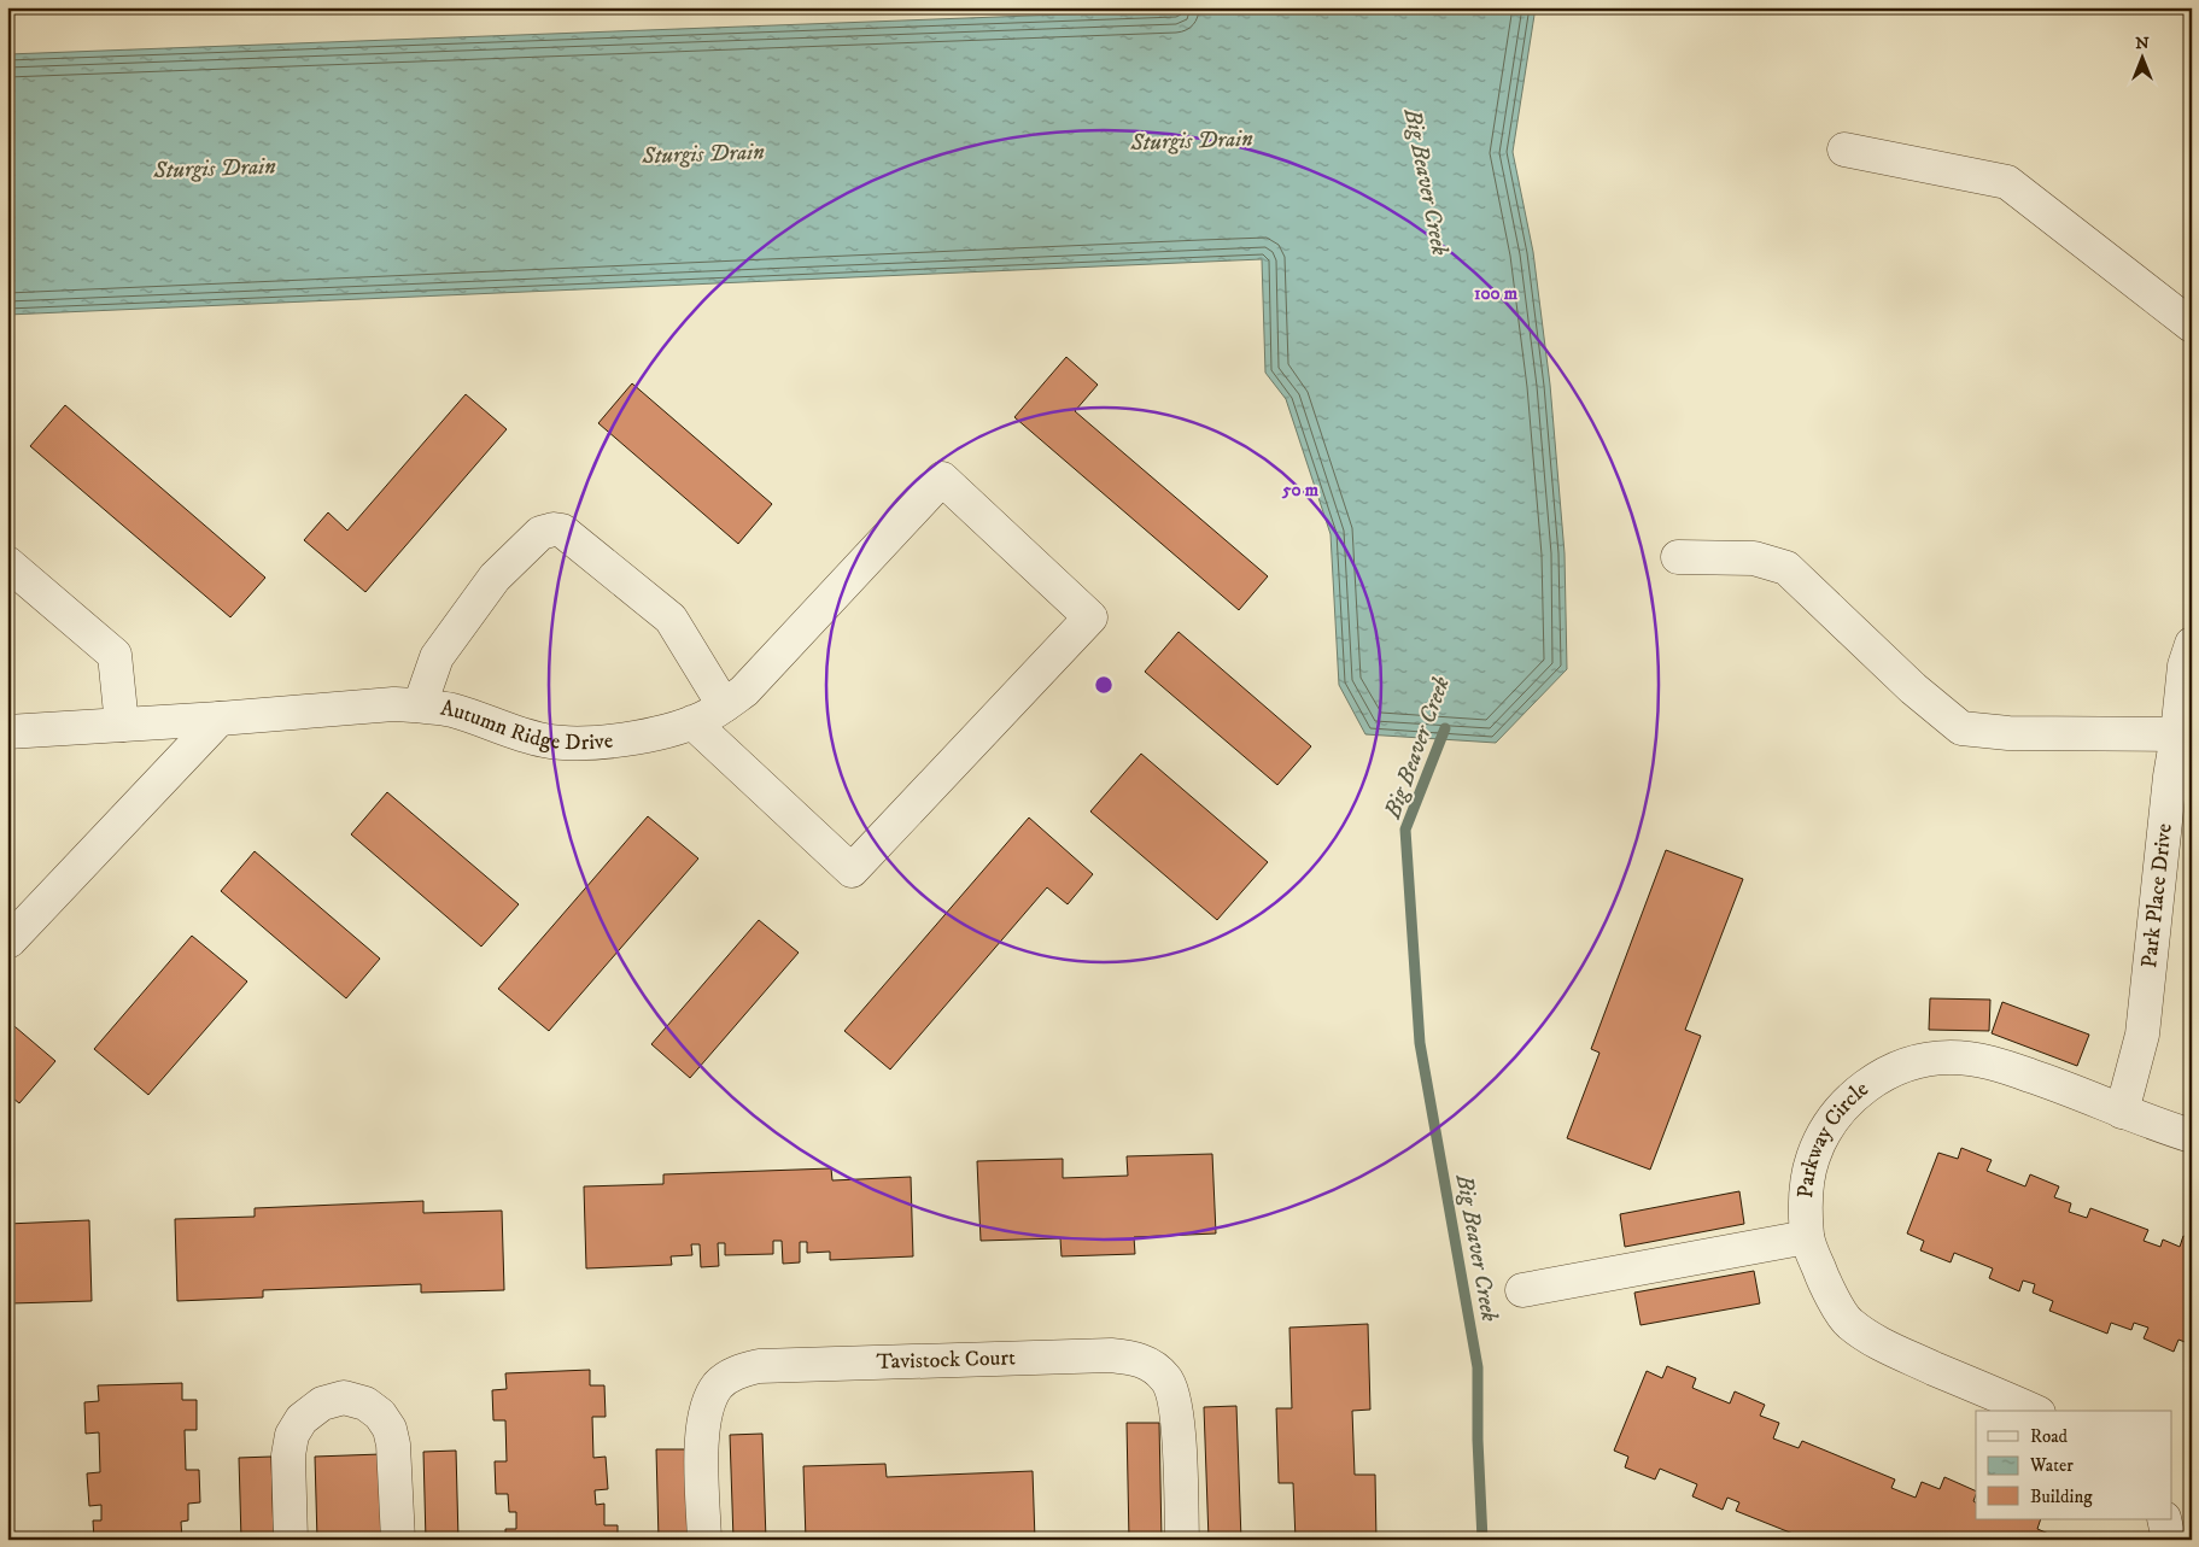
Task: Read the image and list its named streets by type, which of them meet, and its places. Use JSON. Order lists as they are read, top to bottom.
{
  "streets": {
    "street": [
      "Autumn Ridge Drive",
      "Park Place Drive",
      "Parkway Circle",
      "Tavistock Court"
    ]
  },
  "crossings": [
    ["Park Place Drive", "Parkway Circle"]
  ],
  "water": ["Sturgis Drain", "Big Beaver Creek"],
  "legend": ["Road", "Water", "Building"],
  "north": "top",
  "rings": ["100 m", "50 m"]
}
